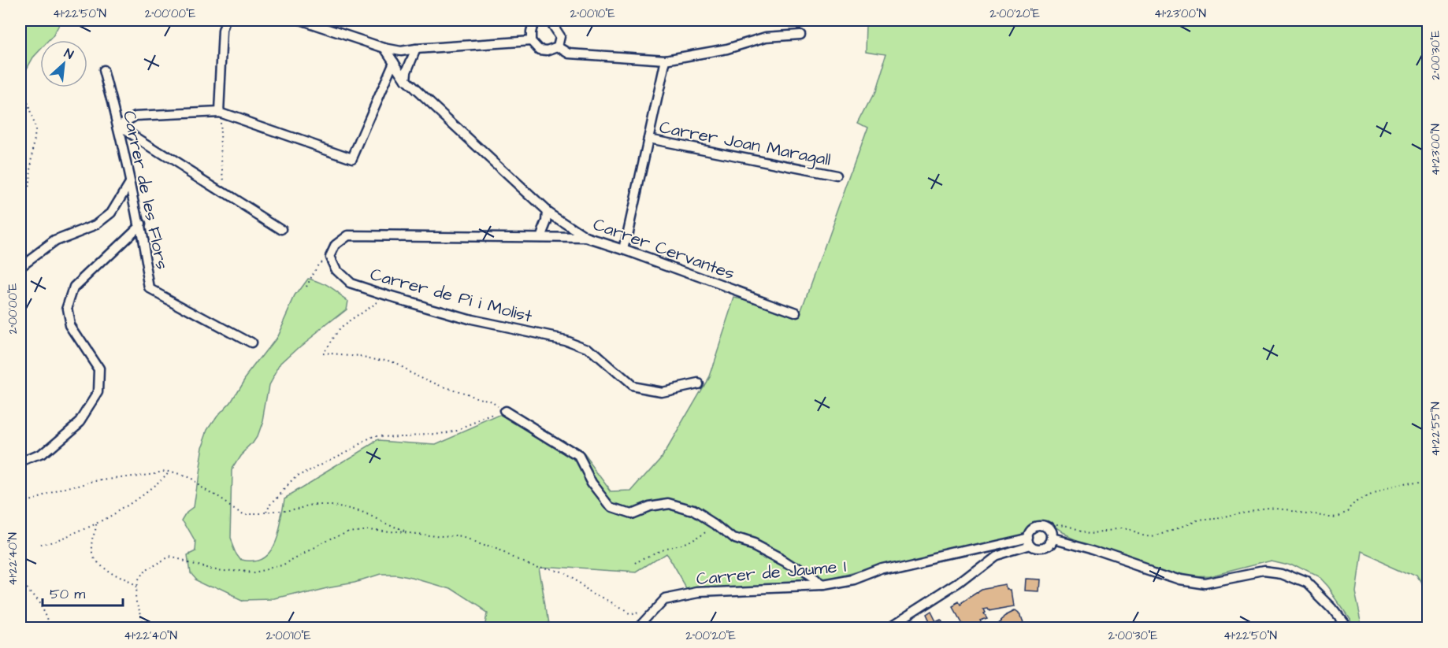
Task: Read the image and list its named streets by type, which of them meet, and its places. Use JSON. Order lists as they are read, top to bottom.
{
  "streets": {
    "street": [
      "Carrer Joan Maragall",
      "Carrer de les Flors",
      "Carrer Cervantes",
      "Carrer de Pi i Molist",
      "Carrer de Jaume I"
    ]
  },
  "scale_bar": "50 m",
  "north": "top right",
  "coordinates": [
    "41°22'50\"N",
    "2°00'00\"E",
    "2°00'10\"E",
    "2°00'20\"E",
    "41°23'00\"N",
    "2°00'30\"E",
    "41°22'55\"N",
    "41°22'40\"N"
  ]
}
